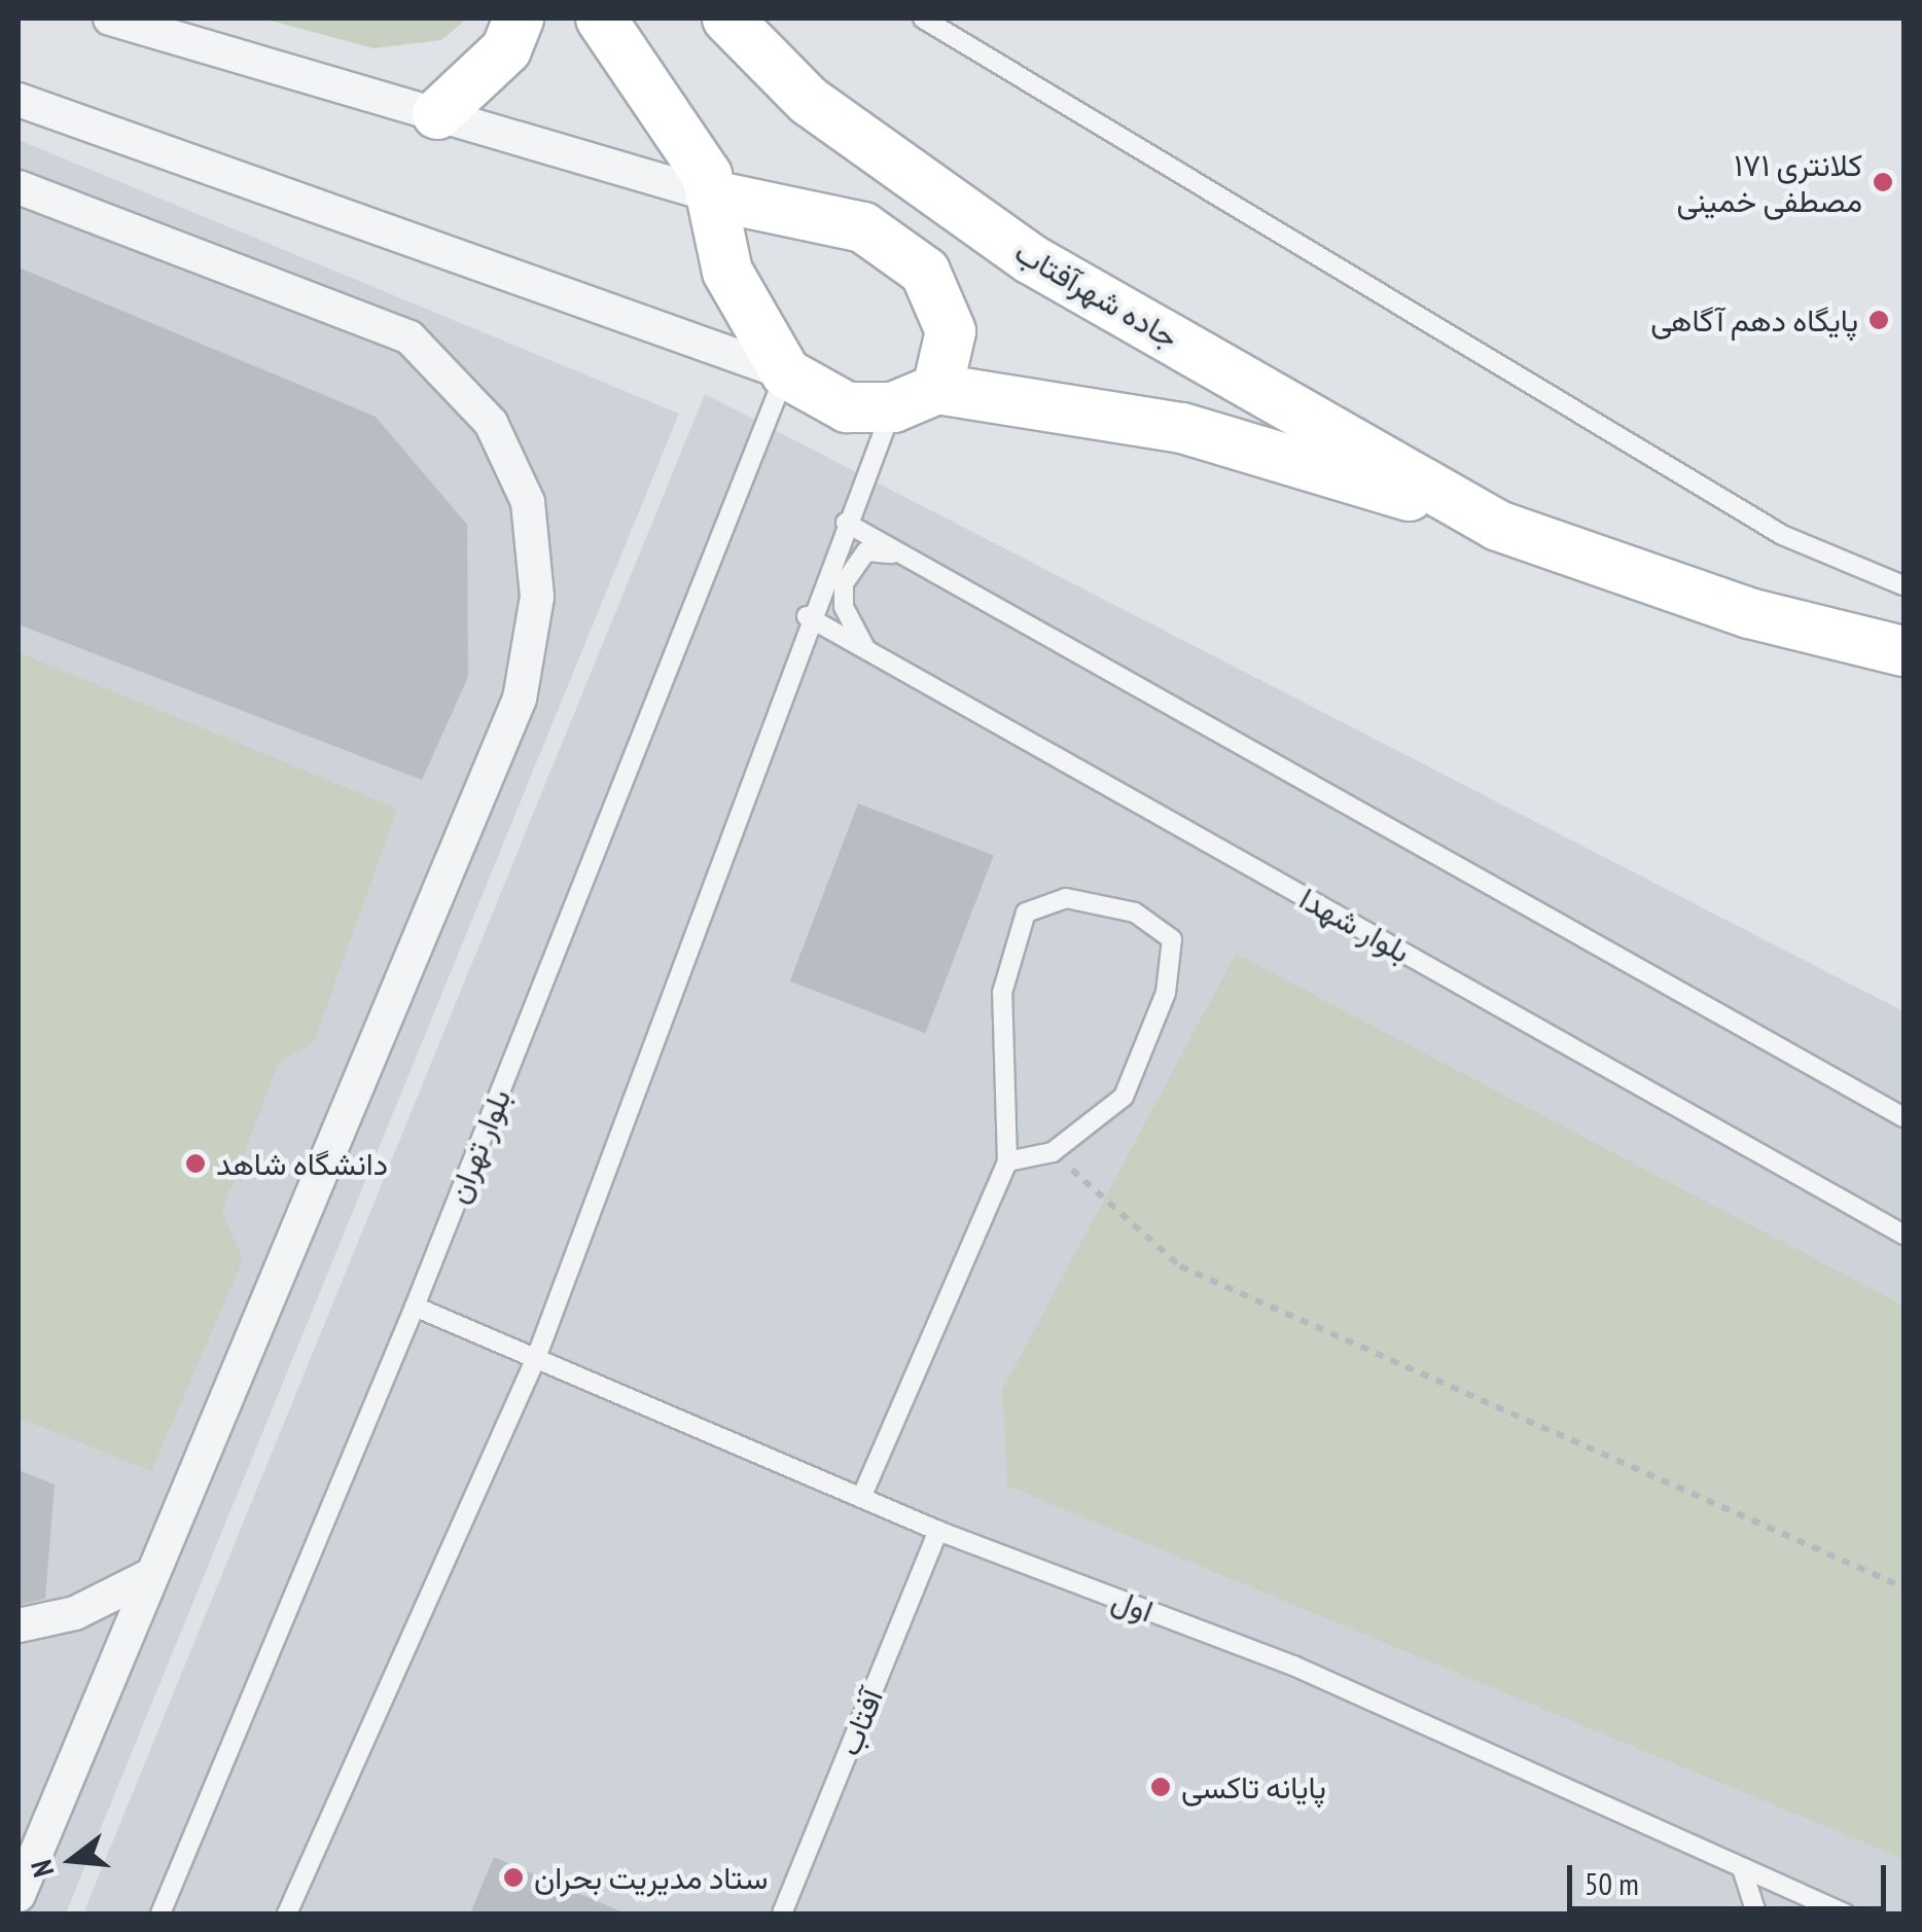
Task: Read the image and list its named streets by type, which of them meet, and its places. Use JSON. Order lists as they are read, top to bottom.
{
  "streets": {
    "main road": ["جاده شهرآفتاب"],
    "lane": [
      "بلوار شهدا",
      "بلوار تهران",
      "اول",
      "آفتاب"
    ]
  },
  "crossings": [
    ["جاده شهرآفتاب", "بلوار تهران"],
    ["بلوار تهران", "اول"],
    ["اول", "آفتاب"]
  ],
  "places": [
    "کلانتری ۱۷۱ مصطفی خمینی",
    "پایگاه دهم آگاهی",
    "دانشگاه شاهد",
    "پایانه تاکسی",
    "ستاد مدیریت بحران"
  ],
  "scale_bar": "50 m",
  "north": "left"
}
